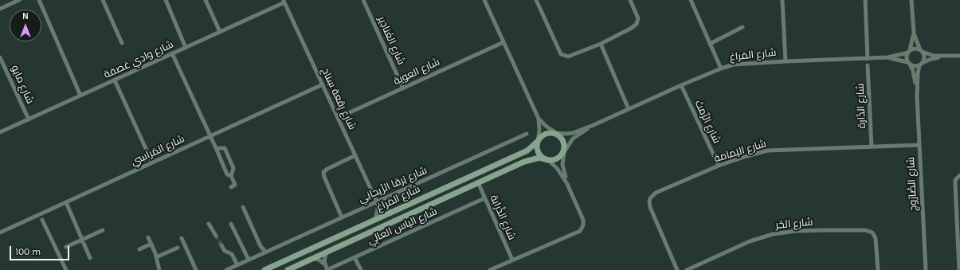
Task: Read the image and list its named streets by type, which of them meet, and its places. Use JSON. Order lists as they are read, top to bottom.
{
  "streets": {
    "street": [
      "شارع الغَنادِير",
      "شارع المَراغ",
      "شارع وادِي عَصفة",
      "شارع العوية",
      "شارع مايو",
      "شارع رِقعة سِناح",
      "شارع الدَّارة",
      "شارع الرِّمث",
      "شارع المَراسِي",
      "شارع اليَمامة",
      "شارع الصَّارُوج",
      "شارع بَرقا الرِّيحانِي",
      "شارع الذَّرابة",
      "شارع الحُر",
      "شارع الياس العالِي"
    ]
  },
  "crossings": [
    ["شارع الغَنادِير", "شارع العوية"],
    ["شارع المَراغ", "شارع الرِّمث"],
    ["شارع المَراغ", "شارع الصَّارُوج"],
    ["شارع المَراغ", "شارع الذَّرابة"],
    ["شارع المَراغ", "شارع الياس العالِي"],
    ["شارع وادِي عَصفة", "شارع مايو"],
    ["شارع وادِي عَصفة", "شارع رِقعة سِناح"],
    ["شارع العوية", "شارع رِقعة سِناح"],
    ["شارع رِقعة سِناح", "شارع المَراسِي"],
    ["شارع رِقعة سِناح", "شارع بَرقا الرِّيحانِي"],
    ["شارع الدَّارة", "شارع اليَمامة"],
    ["شارع الرِّمث", "شارع اليَمامة"],
    ["شارع اليَمامة", "شارع الصَّارُوج"],
    ["شارع الذَّرابة", "شارع الياس العالِي"]
  ],
  "scale_bar": "100 m",
  "north": "top"
}
